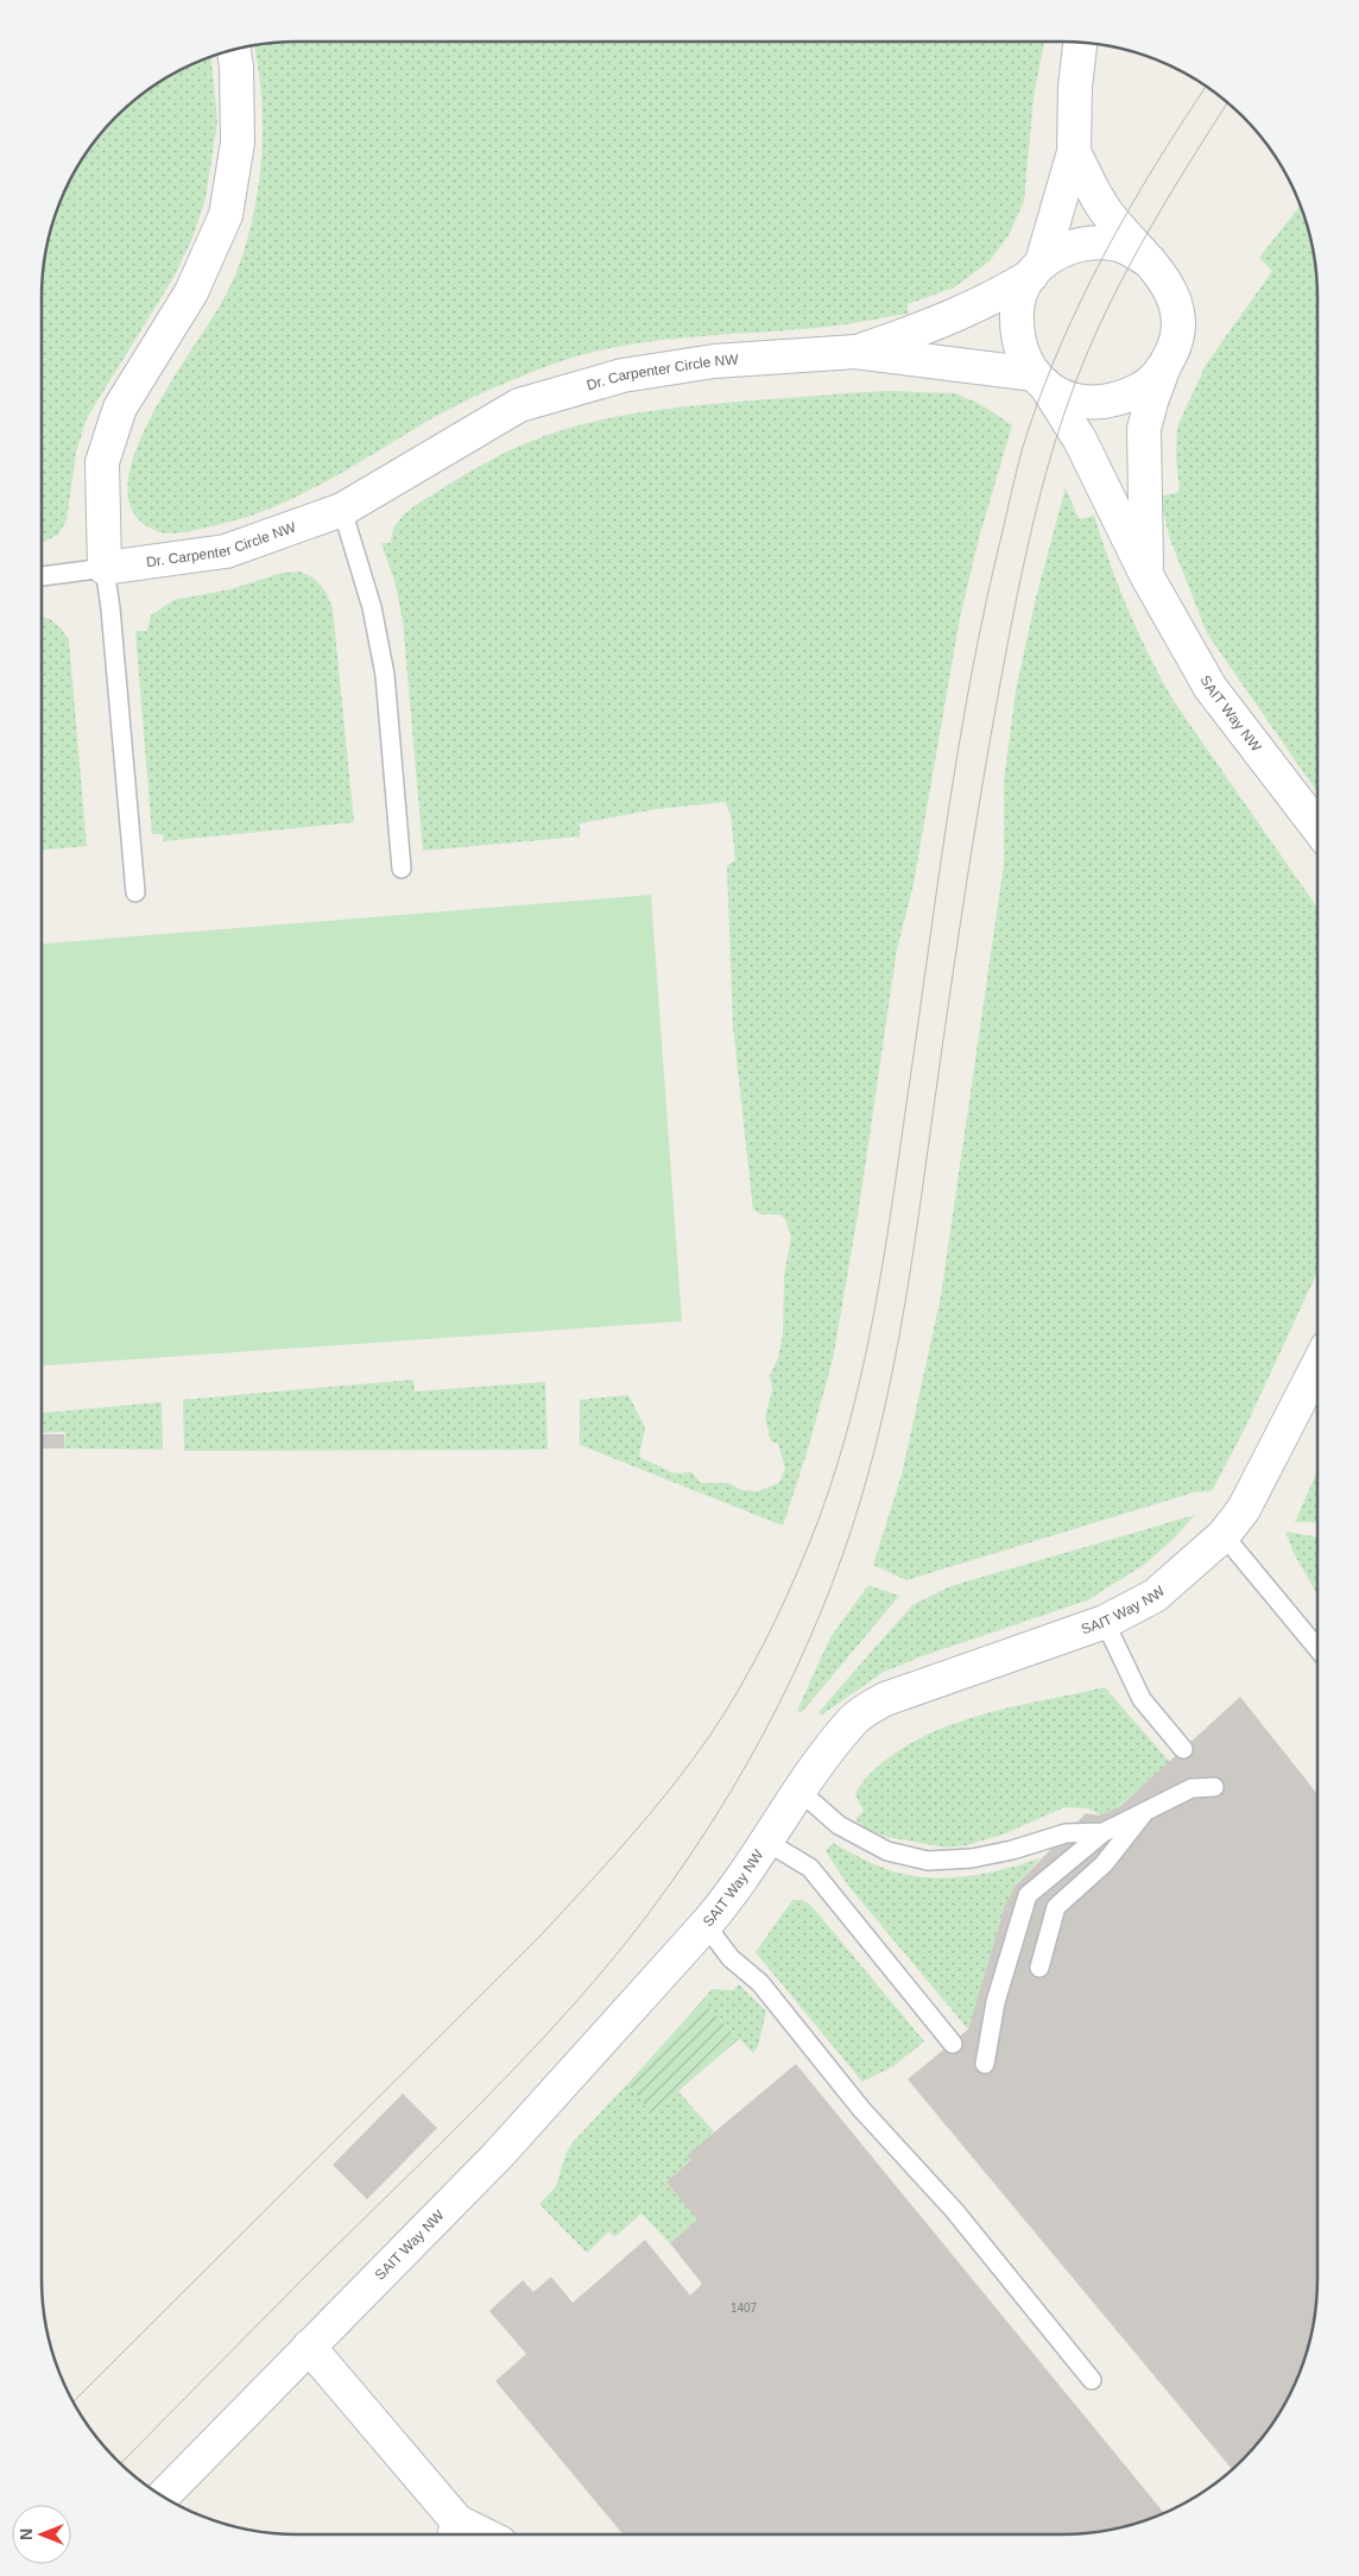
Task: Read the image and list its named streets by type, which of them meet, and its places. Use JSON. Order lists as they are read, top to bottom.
{
  "streets": {
    "street": ["Dr. Carpenter Circle NW", "SAIT Way NW"]
  },
  "house_numbers": ["1407"],
  "north": "left"
}
